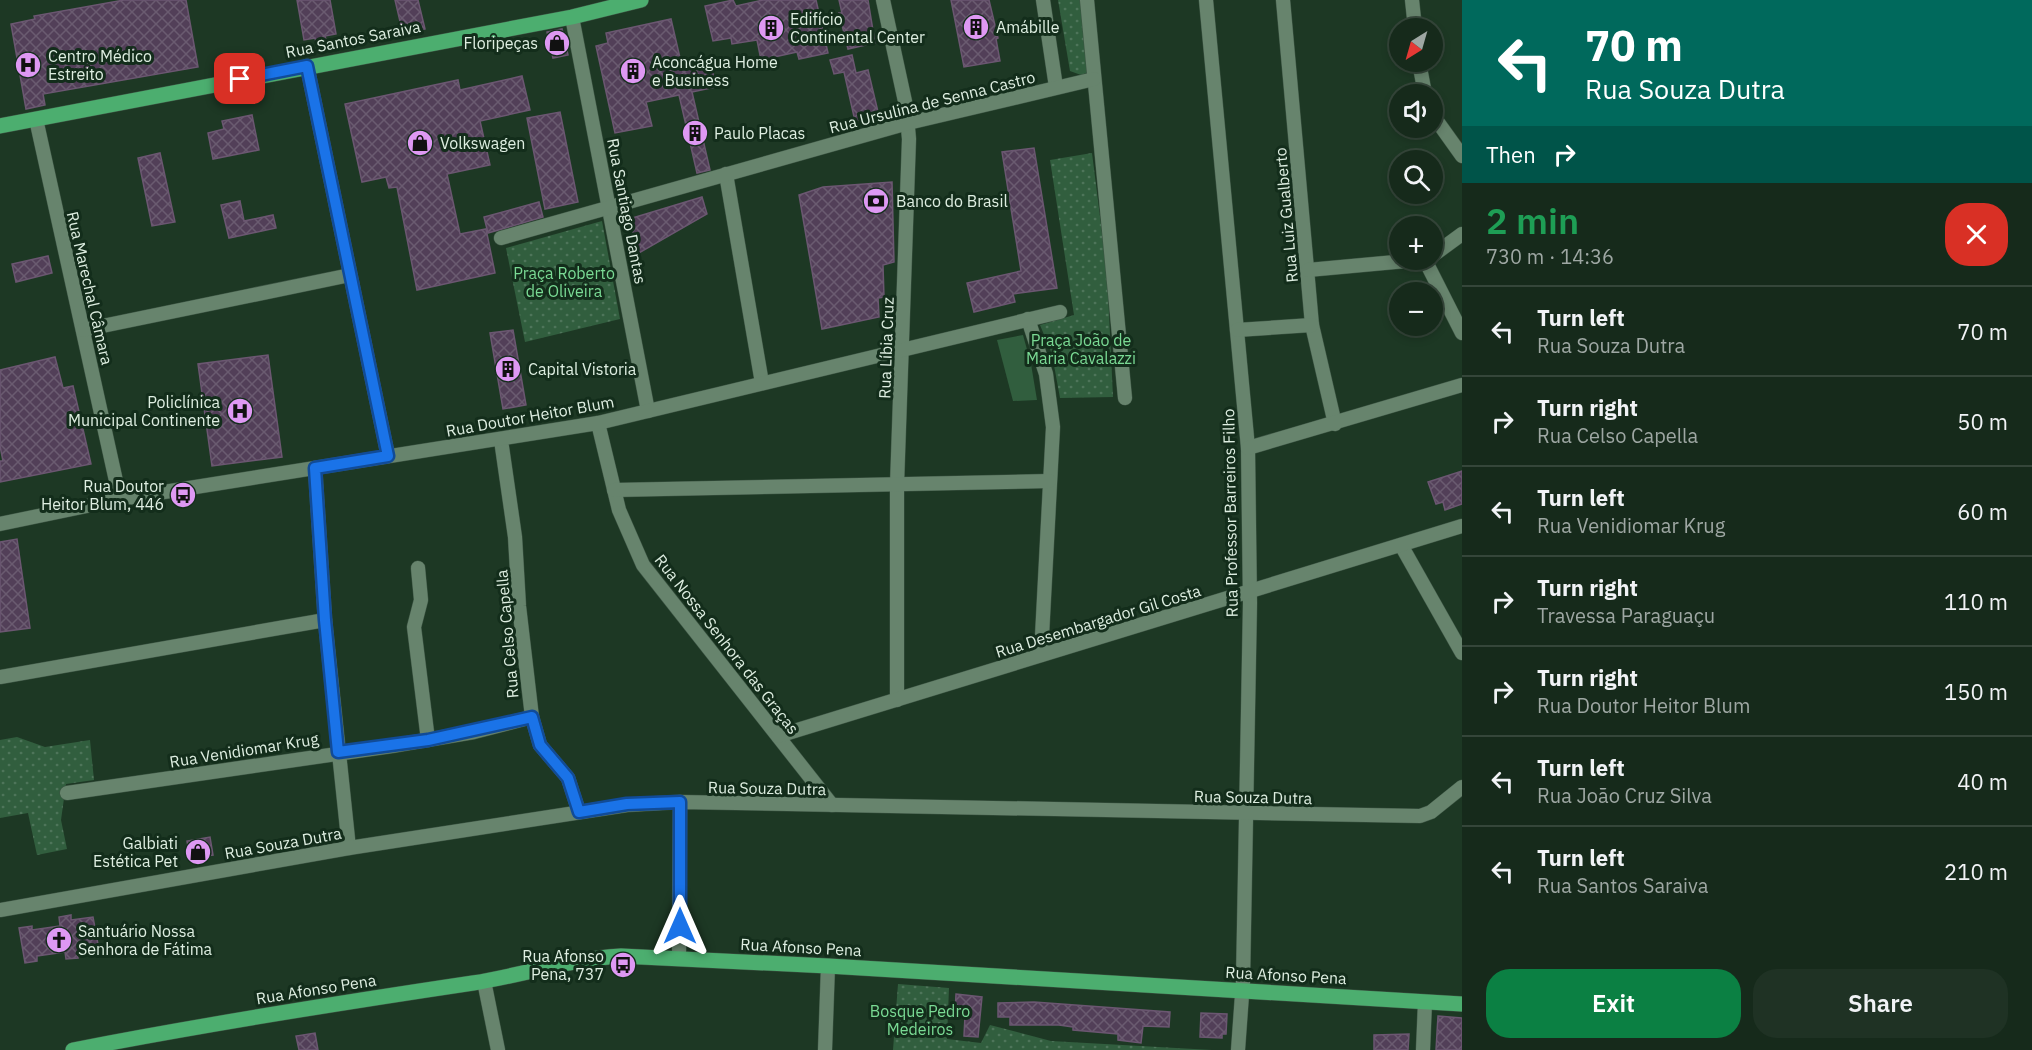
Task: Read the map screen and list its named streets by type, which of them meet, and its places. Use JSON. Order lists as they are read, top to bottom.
{
  "streets": {
    "main road": ["Rua Santos Saraiva", "Rua Afonso Pena"],
    "street": [
      "Rua Ursulina de Senna Castro",
      "Rua Santiago Dantas",
      "Rua Luiz Gualberto",
      "Rua Marechal Câmara",
      "Rua Líbia Cruz",
      "Rua Doutor Heitor Blum",
      "Rua Professor Barreiros Filho",
      "Rua Desembargador Gil Costa",
      "Rua Celso Capella",
      "Rua Nossa Senhora das Graças",
      "Rua Venidiomar Krug",
      "Rua Souza Dutra"
    ]
  },
  "crossings": [
    ["Rua Santos Saraiva", "Rua Santiago Dantas"],
    ["Rua Santos Saraiva", "Rua Marechal Câmara"],
    ["Rua Ursulina de Senna Castro", "Rua Santiago Dantas"],
    ["Rua Ursulina de Senna Castro", "Rua Líbia Cruz"],
    ["Rua Santiago Dantas", "Rua Doutor Heitor Blum"],
    ["Rua Marechal Câmara", "Rua Doutor Heitor Blum"],
    ["Rua Líbia Cruz", "Rua Doutor Heitor Blum"],
    ["Rua Líbia Cruz", "Rua Desembargador Gil Costa"],
    ["Rua Doutor Heitor Blum", "Rua Celso Capella"],
    ["Rua Doutor Heitor Blum", "Rua Nossa Senhora das Graças"],
    ["Rua Professor Barreiros Filho", "Rua Desembargador Gil Costa"],
    ["Rua Professor Barreiros Filho", "Rua Souza Dutra"],
    ["Rua Professor Barreiros Filho", "Rua Afonso Pena"],
    ["Rua Desembargador Gil Costa", "Rua Nossa Senhora das Graças"],
    ["Rua Celso Capella", "Rua Venidiomar Krug"],
    ["Rua Celso Capella", "Rua Souza Dutra"],
    ["Rua Nossa Senhora das Graças", "Rua Souza Dutra"]
  ],
  "parks": ["Praça Roberto de Oliveira", "Praça João de Maria Cavalazzi", "Bosque Pedro Medeiros"],
  "places": {
    "building": [
      "Amábille",
      "Edifício Continental Center",
      "Aconcágua Home e Business",
      "Paulo Placas",
      "Capital Vistoria"
    ],
    "shop": ["Floripeças", "Volkswagen", "Galbiati Estética Pet"],
    "hospital": ["Centro Médico Estreito", "Policlínica Municipal Continente"],
    "bank": ["Banco do Brasil"],
    "bus stop": ["Rua Doutor Heitor Blum, 446", "Rua Afonso Pena, 737"],
    "church": ["Santuário Nossa Senhora de Fátima"]
  },
  "north": "bottom left",
  "page": {
    "turn": ["70 m", "Rua Souza Dutra"],
    "map_buttons": ["+", "−"],
    "then": "Then",
    "heading": ["2 min", "730 m · 14:36"],
    "list": [
      {
        "name": "Turn left",
        "note": "Rua Souza Dutra",
        "value": "70 m"
      },
      {
        "name": "Turn right",
        "note": "Rua Celso Capella",
        "value": "50 m"
      },
      {
        "name": "Turn left",
        "note": "Rua Venidiomar Krug",
        "value": "60 m"
      },
      {
        "name": "Turn right",
        "note": "Travessa Paraguaçu",
        "value": "110 m"
      },
      {
        "name": "Turn right",
        "note": "Rua Doutor Heitor Blum",
        "value": "150 m"
      },
      {
        "name": "Turn left",
        "note": "Rua João Cruz Silva",
        "value": "40 m"
      },
      {
        "name": "Turn left",
        "note": "Rua Santos Saraiva",
        "value": "210 m"
      }
    ],
    "buttons": ["Exit", "Share"]
  }
}
